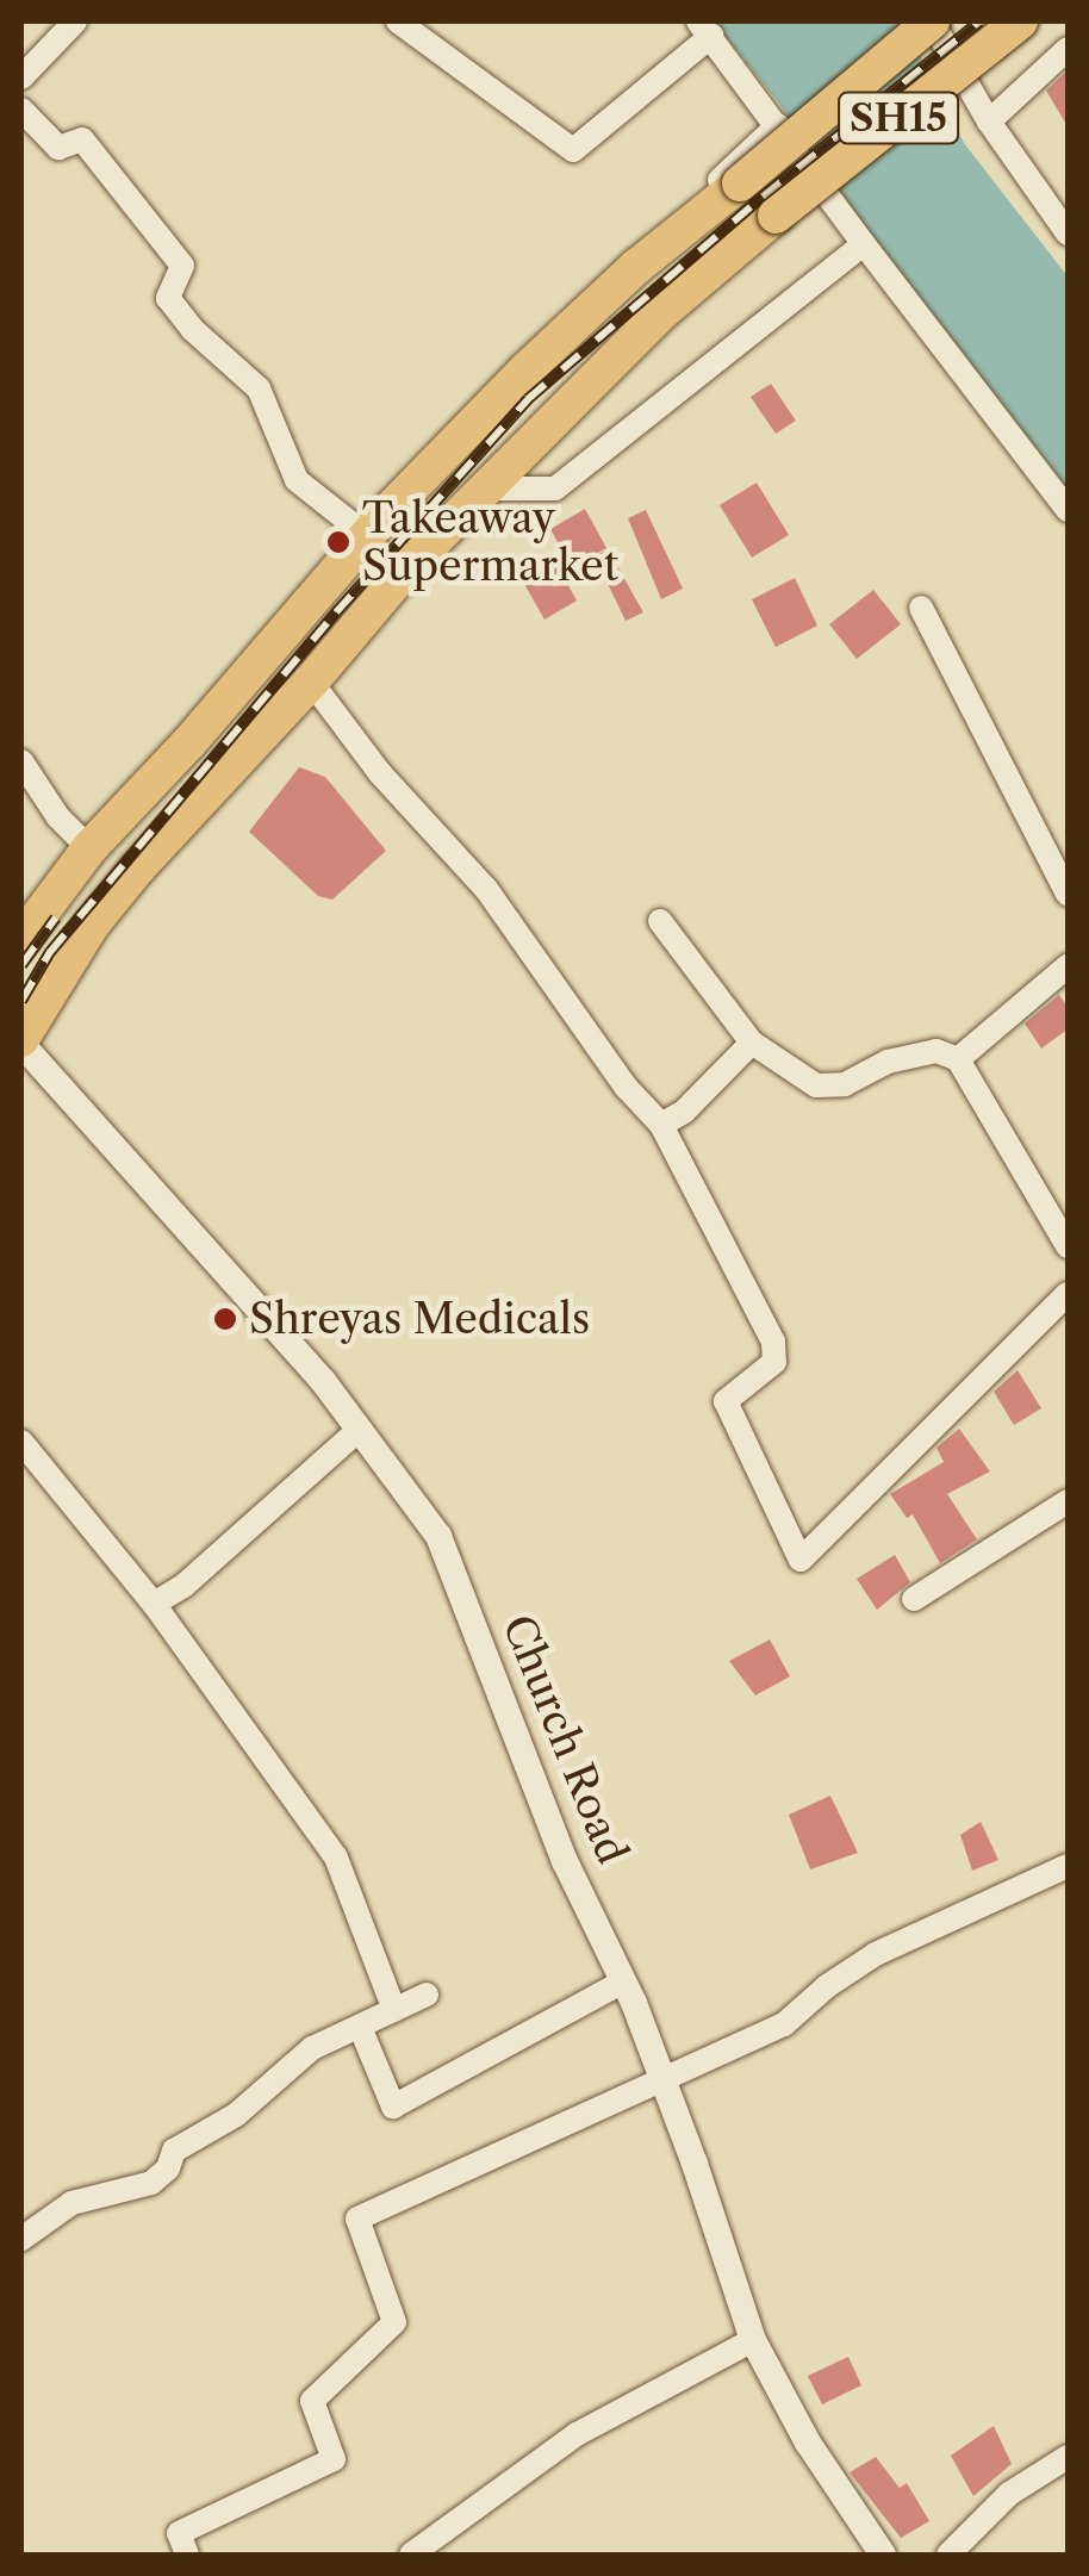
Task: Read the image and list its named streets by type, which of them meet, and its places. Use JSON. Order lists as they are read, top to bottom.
{
  "streets": {
    "main road": ["SH15"],
    "street": ["Church Road"]
  },
  "crossings": [
    ["SH15", "Church Road"]
  ],
  "places": ["Takeaway Supermarket", "Shreyas Medicals"]
}
